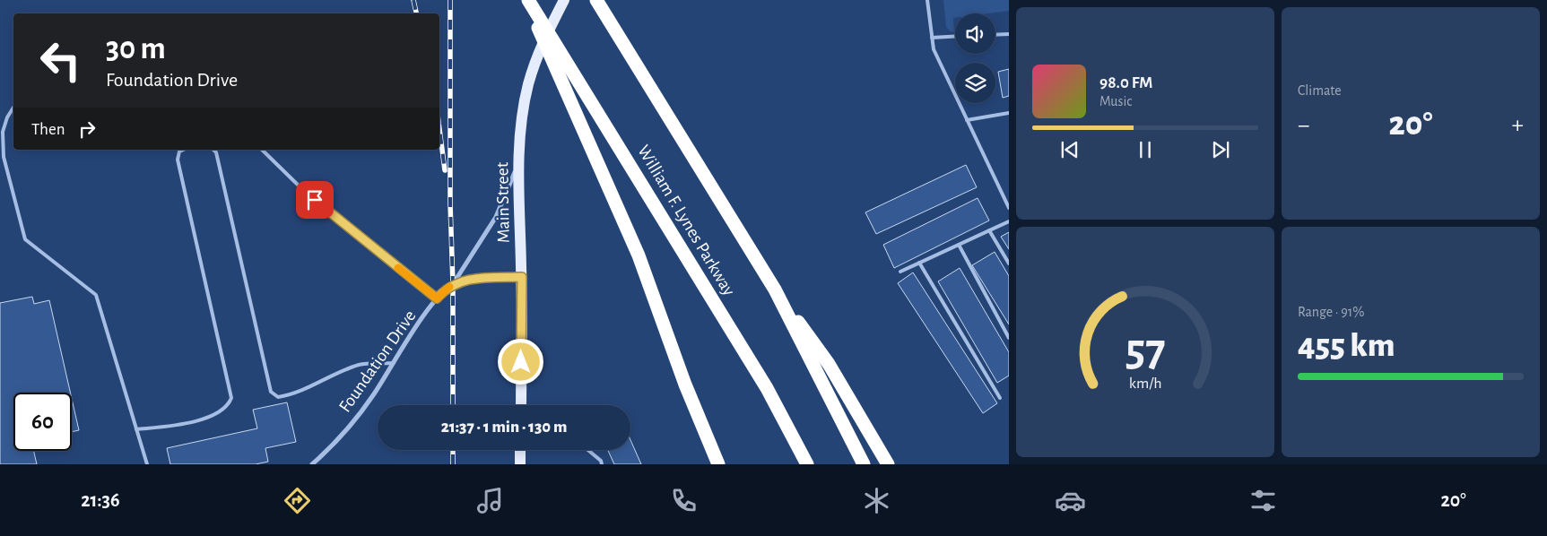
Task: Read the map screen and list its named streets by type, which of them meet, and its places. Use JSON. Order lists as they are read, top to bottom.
{
  "streets": {
    "highway": ["William F. Lynes Parkway"],
    "main road": ["Main Street"],
    "street": ["Foundation Drive"]
  },
  "crossings": [
    ["Main Street", "Foundation Drive"]
  ],
  "page": {
    "tile": [
      "Climate",
      ["Range · 91%", "455 km"]
    ],
    "turn": ["30 m", "Foundation Drive"],
    "song": ["98.0 FM", "Music"],
    "heat": ["−", "20°", "+"],
    "then": "Then",
    "limit": "60",
    "trip": "21:37 · 1 min · 130 m",
    "tabs": ["21:36", "20°"],
    "gauge": ["57", "km/h"]
  }
}
